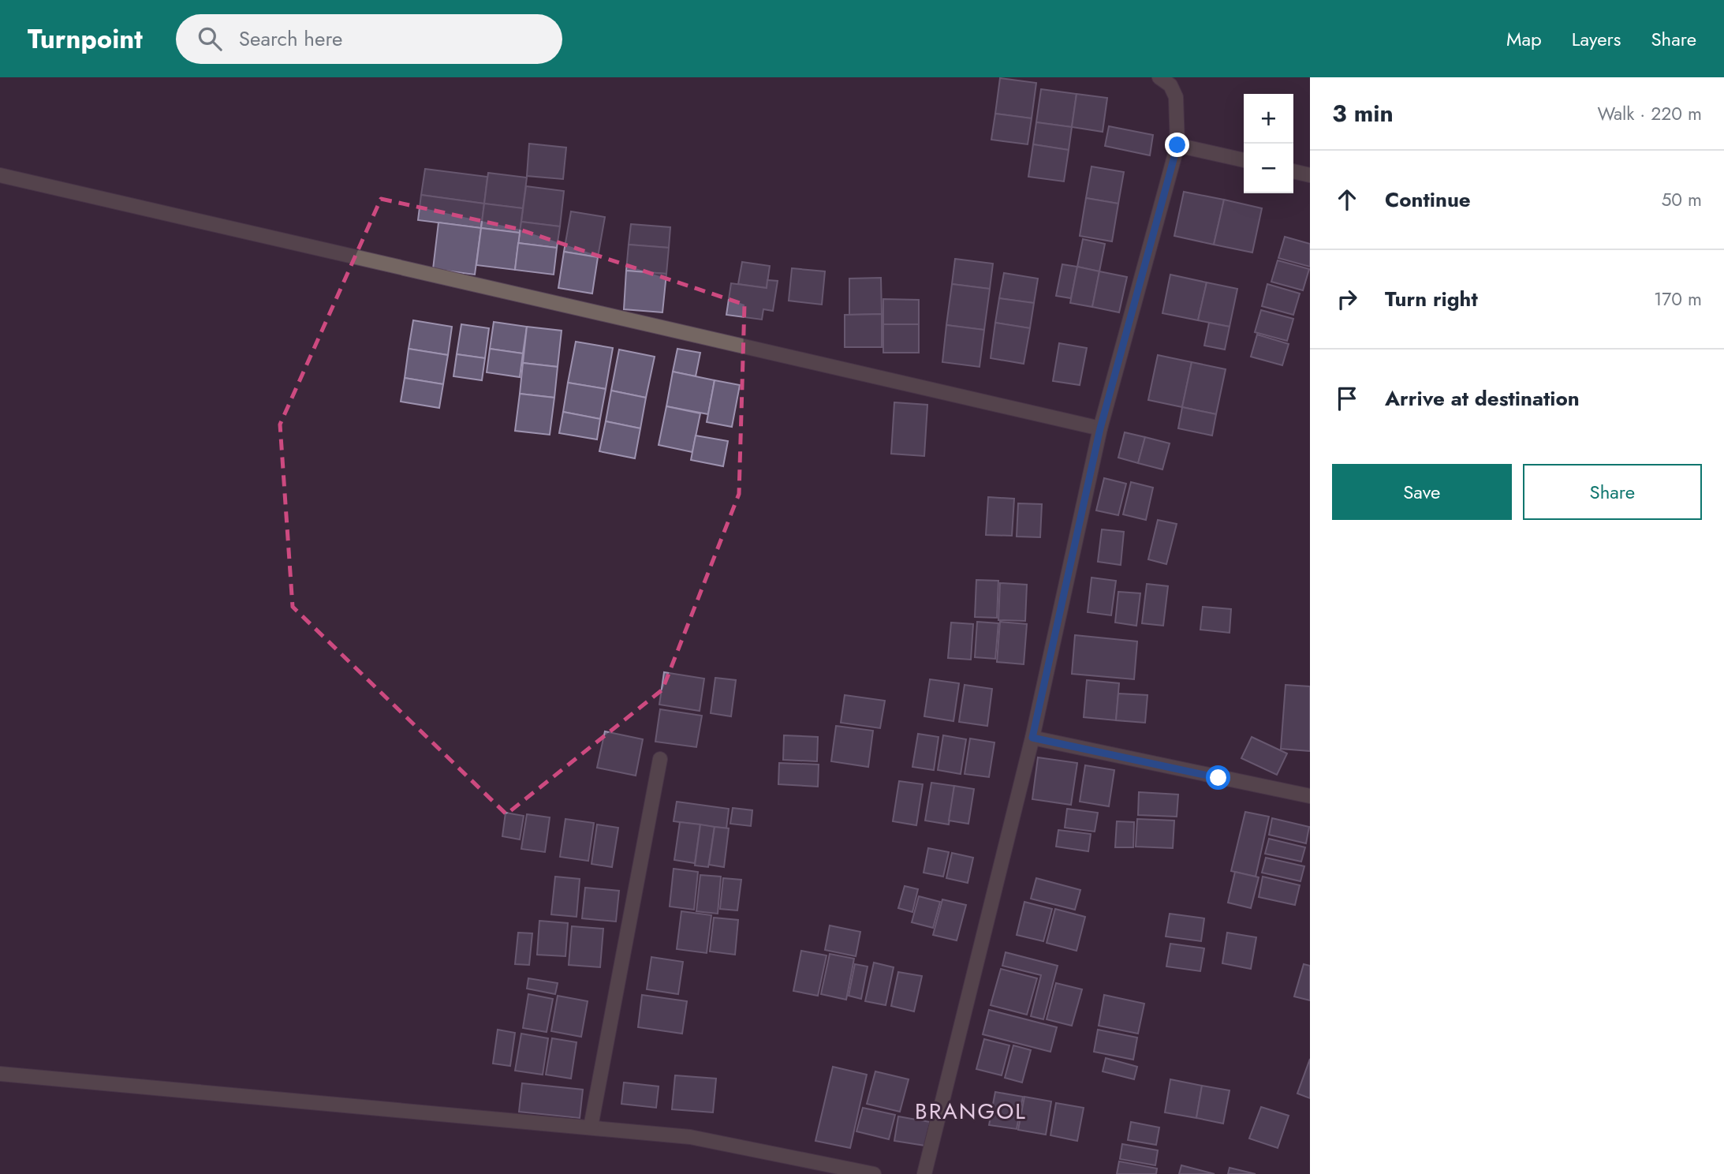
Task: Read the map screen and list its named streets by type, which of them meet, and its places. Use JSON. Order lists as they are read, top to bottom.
{
  "districts": ["BRANGOL"],
  "page": {
    "header": "Turnpoint",
    "search": "Search here",
    "nav": ["Map", "Layers", "Share"],
    "heading": ["3 min", "Walk · 220 m"],
    "map_buttons": ["+", "−"],
    "list": [
      ["Continue", "50 m"],
      ["Turn right", "170 m"],
      "Arrive at destination"
    ],
    "buttons": ["Save", "Share"]
  }
}
